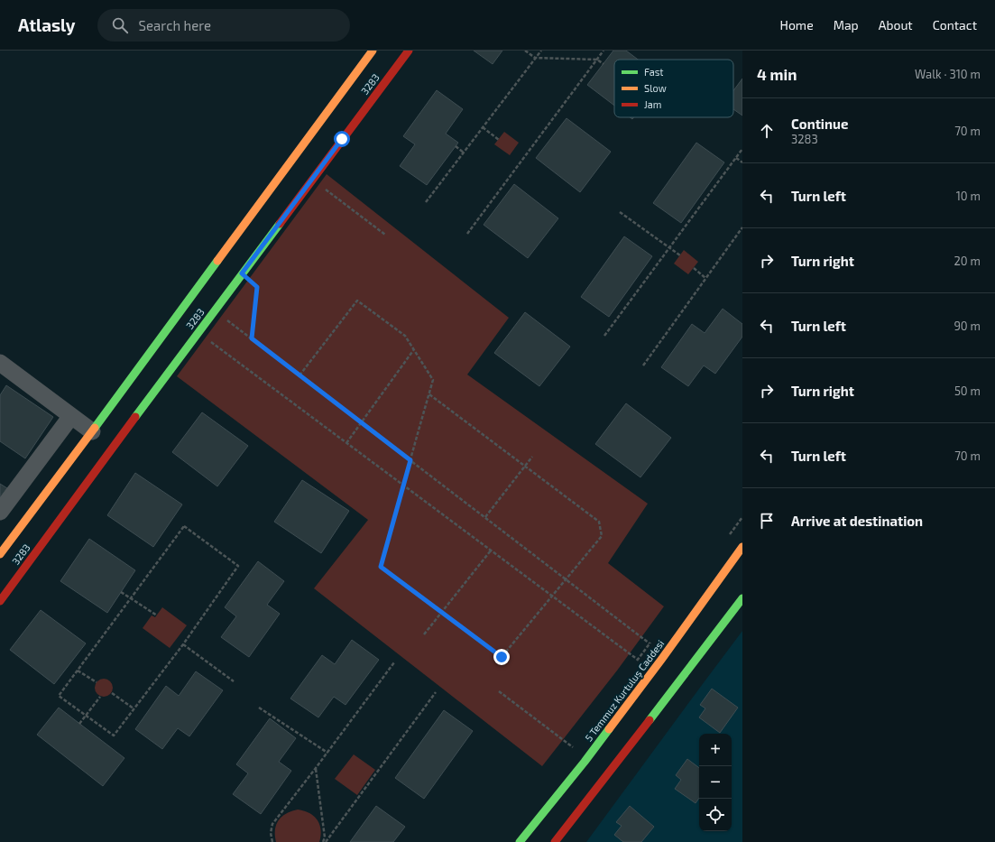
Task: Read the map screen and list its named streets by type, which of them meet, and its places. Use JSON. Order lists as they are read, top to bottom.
{
  "streets": {
    "street": ["3283", "5 Temmuz Kurtuluş Caddesi"]
  },
  "legend": ["Fast", "Slow", "Jam"],
  "page": {
    "header": "Atlasly",
    "search": "Search here",
    "nav": [
      "Home",
      "Map",
      "About",
      "Contact"
    ],
    "heading": ["4 min", "Walk · 310 m"],
    "list": [
      ["Continue", "3283", "70 m"],
      ["Turn left", "10 m"],
      ["Turn right", "20 m"],
      ["Turn left", "90 m"],
      ["Turn right", "50 m"],
      ["Turn left", "70 m"],
      "Arrive at destination"
    ],
    "map_buttons": ["+", "−"]
  }
}
